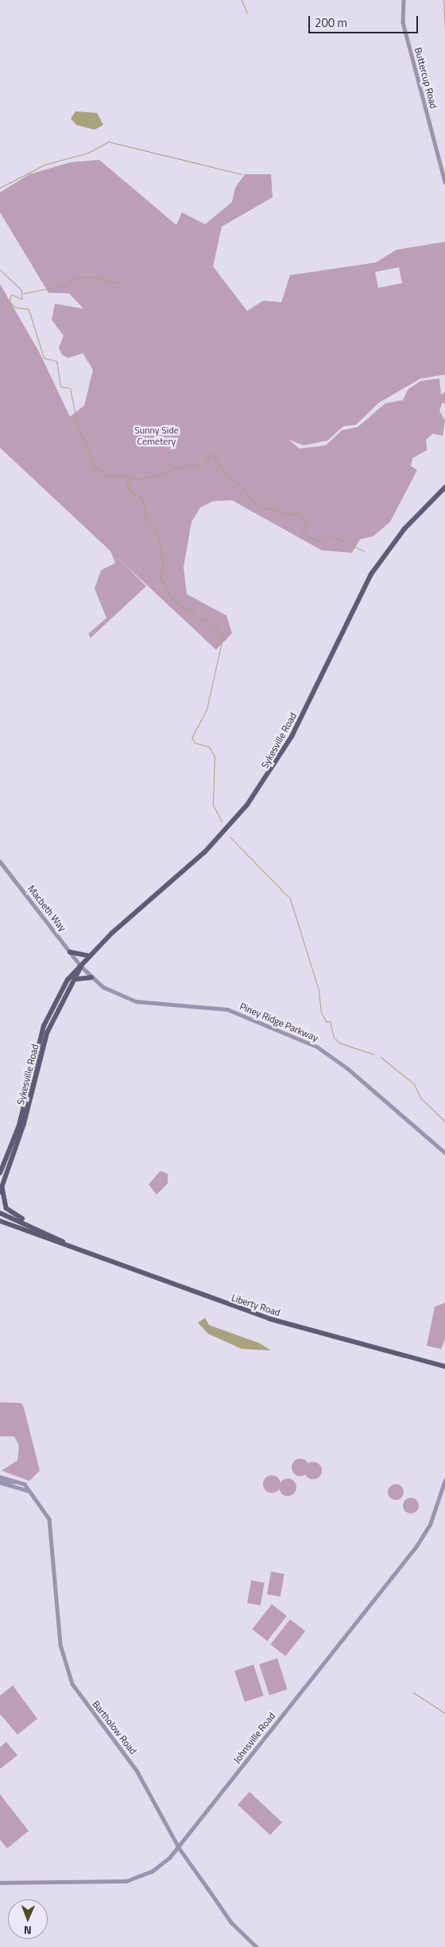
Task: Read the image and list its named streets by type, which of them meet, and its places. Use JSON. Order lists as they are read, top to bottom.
{
  "streets": {
    "main road": ["Sykesville Road", "Liberty Road"],
    "street": [
      "Buttercup Road",
      "Macbeth Way",
      "Piney Ridge Parkway",
      "Bartholow Road",
      "Johnsville Road"
    ]
  },
  "crossings": [
    ["Sykesville Road", "Macbeth Way"],
    ["Sykesville Road", "Piney Ridge Parkway"],
    ["Macbeth Way", "Piney Ridge Parkway"],
    ["Bartholow Road", "Johnsville Road"]
  ],
  "parks": ["Sunny Side Cemetery"],
  "scale_bar": "200 m",
  "north": "bottom"
}
